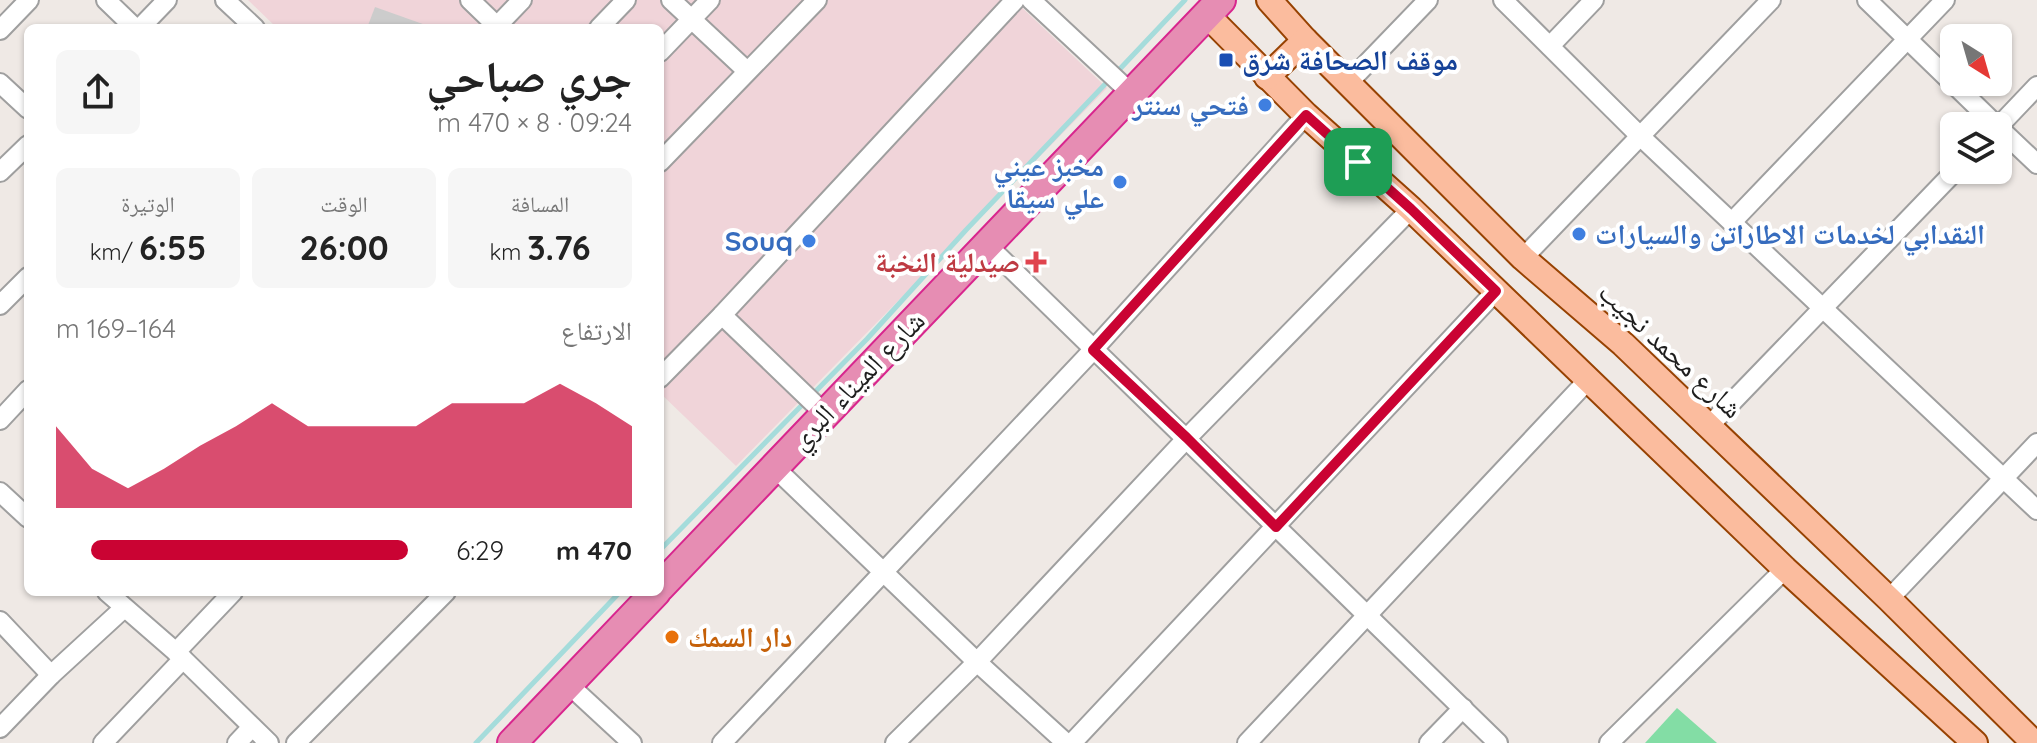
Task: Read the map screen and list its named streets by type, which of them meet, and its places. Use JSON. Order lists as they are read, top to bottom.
{
  "streets": {
    "highway": ["شارع الميناء البري"],
    "main road": ["شارع محمد نجيب"]
  },
  "places": {
    "transit": ["موقف الصحافة شرق"],
    "other": [
      "فتحي سنتر",
      "مخبز عيني علي سيقا",
      "النقدابي لخدمات الاطاراتن والسيارات",
      "Souq",
      "دار السمك"
    ],
    "health": ["صيدلية النخبة"]
  },
  "north": "bottom right",
  "page": {
    "heading": ["جري صباحي", "09:24 · 8 × 470 m"],
    "stats": [
      ["المسافة", "3.76 km"],
      ["الوقت", "26:00"],
      ["الوتيرة", "6:55 /km"]
    ],
    "chart": ["الارتفاع", "164–169 m"],
    "list": [
      {
        "name": "470 m",
        "note": "6:29"
      }
    ]
  }
}
